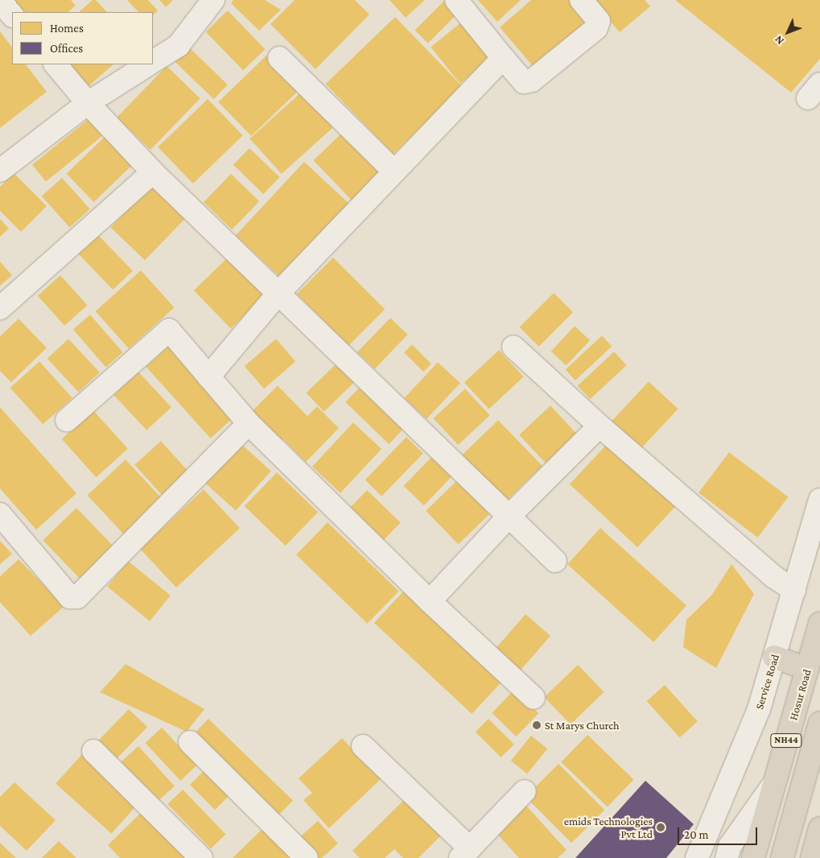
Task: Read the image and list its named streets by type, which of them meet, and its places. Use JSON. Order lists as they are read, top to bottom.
{
  "streets": {
    "highway": ["Hosur Road", "NH44"],
    "street": ["Service Road"]
  },
  "places": ["St Marys Church", "emids Technologies Pvt Ltd"],
  "legend": ["Homes", "Offices"],
  "scale_bar": "20 m",
  "north": "bottom left"
}
